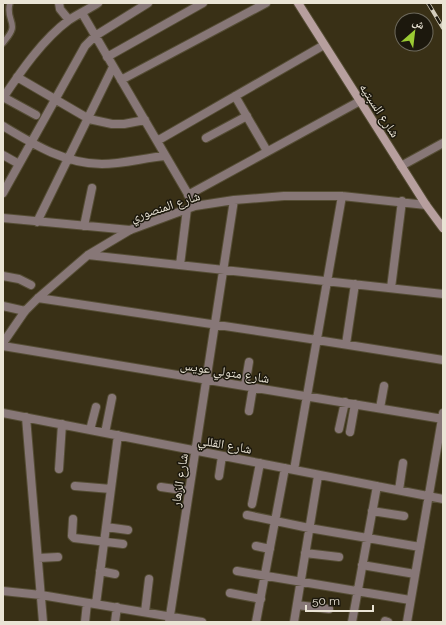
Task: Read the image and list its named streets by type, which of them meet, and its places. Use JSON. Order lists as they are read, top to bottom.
{
  "streets": {
    "street": [
      "شارع السبتيه",
      "شارع المنصوري",
      "شارع متولي عويس",
      "شارع القللي",
      "شارع الزهار"
    ]
  },
  "crossings": [
    ["شارع السبتيه", "شارع المنصوري"],
    ["شارع المنصوري", "شارع متولي عويس"],
    ["شارع المنصوري", "شارع الزهار"],
    ["شارع متولي عويس", "شارع الزهار"],
    ["شارع القللي", "شارع الزهار"]
  ],
  "scale_bar": "50 m",
  "north": "top right"
}
